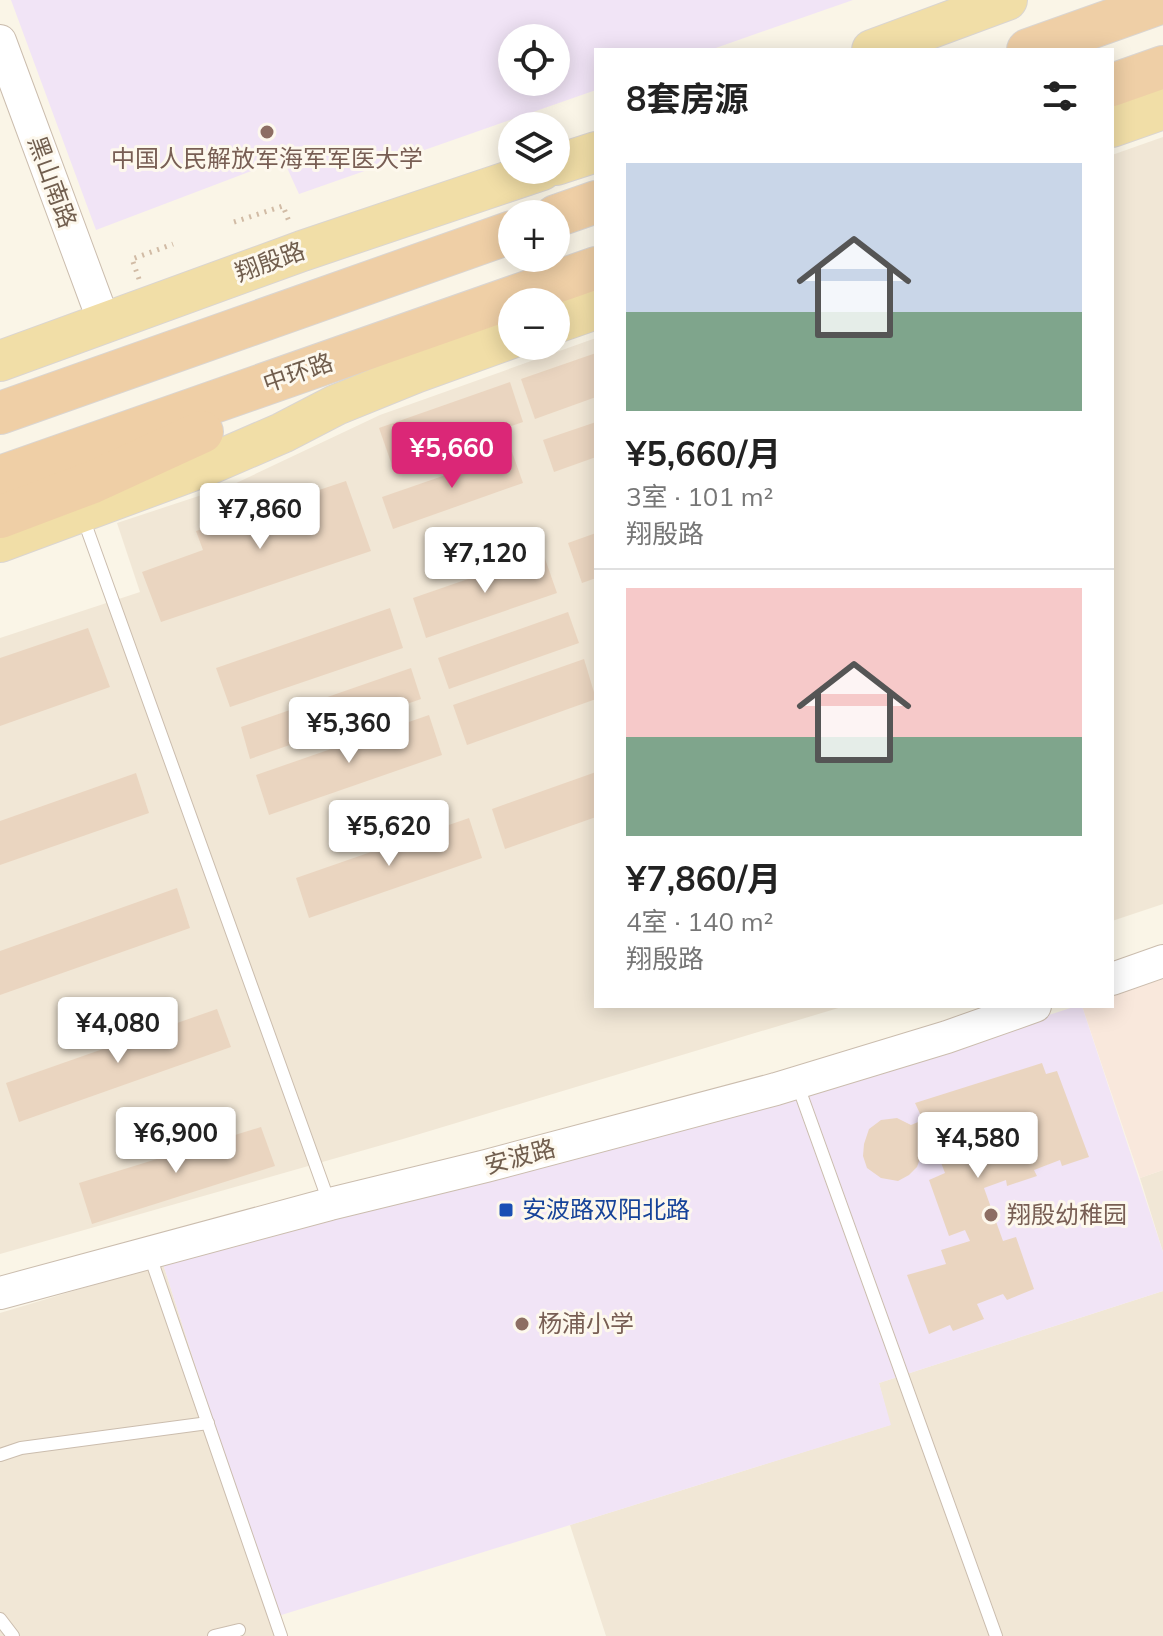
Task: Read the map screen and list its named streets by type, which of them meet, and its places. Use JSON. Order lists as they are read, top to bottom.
{
  "streets": {
    "highway": ["中环路"],
    "main road": ["翔殷路"],
    "street": ["黑山南路", "安波路"]
  },
  "crossings": [
    ["黑山南路", "翔殷路"]
  ],
  "places": {
    "other": ["中国人民解放军海军军医大学", "翔殷幼稚园", "杨浦小学"],
    "transit": ["安波路双阳北路"]
  },
  "page": {
    "map_buttons": ["+", "−"],
    "heading": "8套房源",
    "list": [
      {
        "name": "¥5,660/月",
        "note": "3室 · 101 m² · 翔殷路"
      },
      {
        "name": "¥7,860/月",
        "note": "4室 · 140 m² · 翔殷路"
      }
    ],
    "price": [
      "¥5,660",
      "¥7,860",
      "¥7,120",
      "¥5,360",
      "¥5,620",
      "¥4,080",
      "¥6,900",
      "¥4,580"
    ]
  }
}
